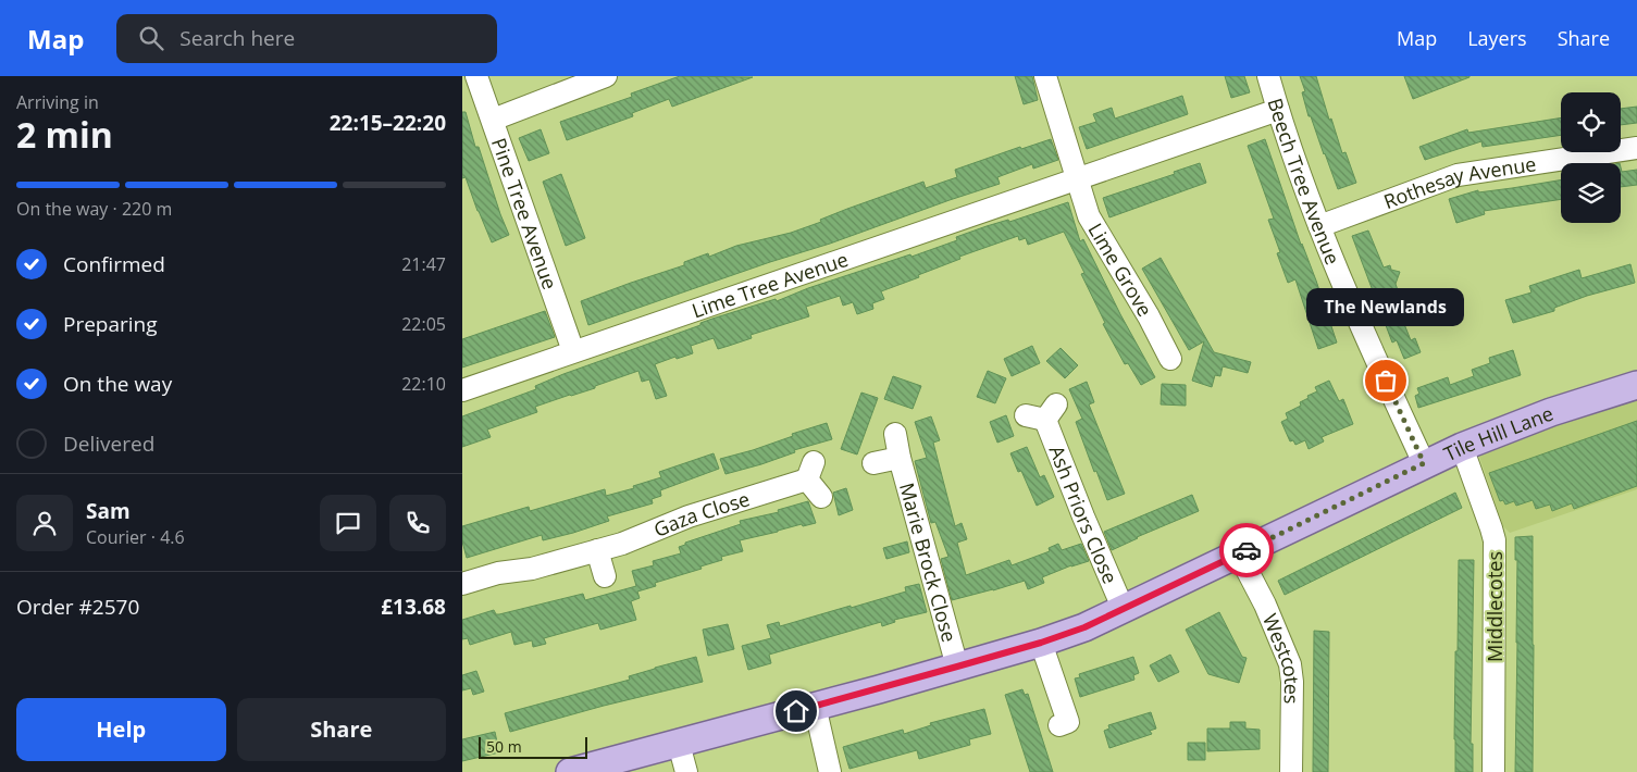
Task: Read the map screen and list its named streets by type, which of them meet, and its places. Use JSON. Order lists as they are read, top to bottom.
{
  "streets": {
    "main road": ["Tile Hill Lane"],
    "street": [
      "Beech Tree Avenue",
      "Rothesay Avenue",
      "Pine Tree Avenue",
      "Lime Grove",
      "Lime Tree Avenue",
      "Gaza Close",
      "Ash Priors Close",
      "Marie Brock Close",
      "Middlecotes",
      "Westcotes"
    ]
  },
  "crossings": [
    ["Beech Tree Avenue", "Rothesay Avenue"],
    ["Beech Tree Avenue", "Lime Tree Avenue"],
    ["Beech Tree Avenue", "Tile Hill Lane"],
    ["Pine Tree Avenue", "Lime Tree Avenue"],
    ["Lime Grove", "Lime Tree Avenue"],
    ["Tile Hill Lane", "Ash Priors Close"],
    ["Tile Hill Lane", "Marie Brock Close"],
    ["Tile Hill Lane", "Middlecotes"],
    ["Tile Hill Lane", "Westcotes"]
  ],
  "places": ["The Newlands"],
  "scale_bar": "50 m",
  "page": {
    "header": "Map",
    "search": "Search here",
    "nav": ["Map", "Layers", "Share"],
    "heading": ["2 min", "Arriving in", "22:15–22:20"],
    "panel": [
      "Sam",
      "Courier · 4.6",
      "Order #2570",
      "£13.68"
    ],
    "bar": "On the way · 220 m",
    "list": [
      ["Confirmed", "21:47"],
      ["Preparing", "22:05"],
      ["On the way", "22:10"],
      "Delivered"
    ],
    "bubble": "The Newlands",
    "buttons": ["Help", "Share"],
    "scale": "50 m"
  }
}
